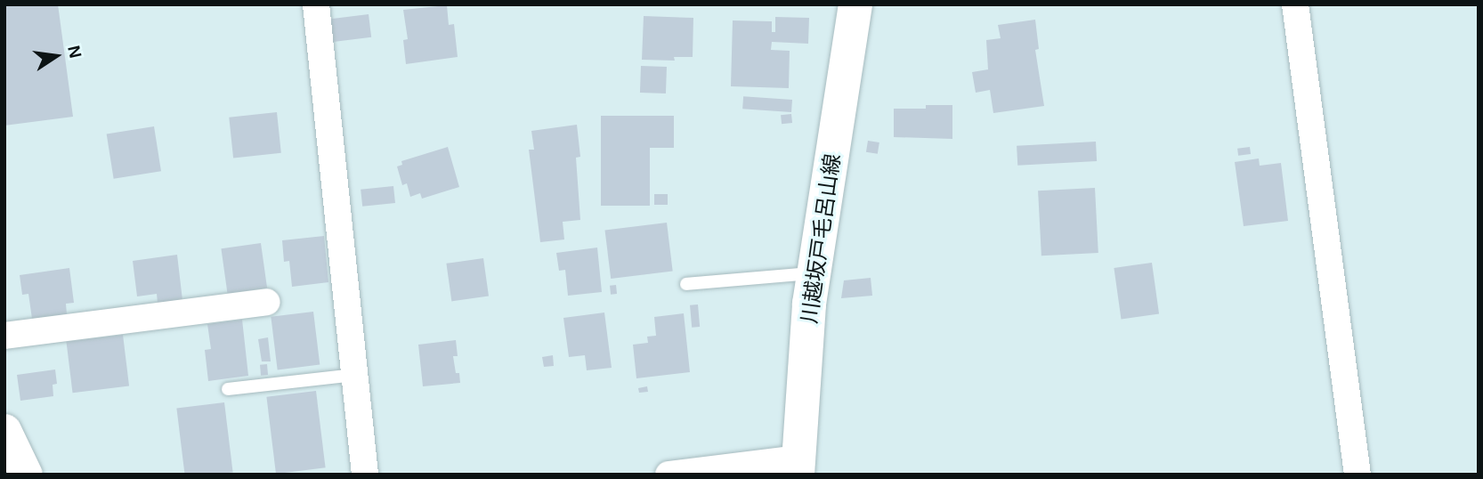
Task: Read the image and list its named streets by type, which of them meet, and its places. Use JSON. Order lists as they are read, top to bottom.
{
  "streets": {
    "main road": ["川越坂戸毛呂山線"]
  },
  "north": "right"
}
